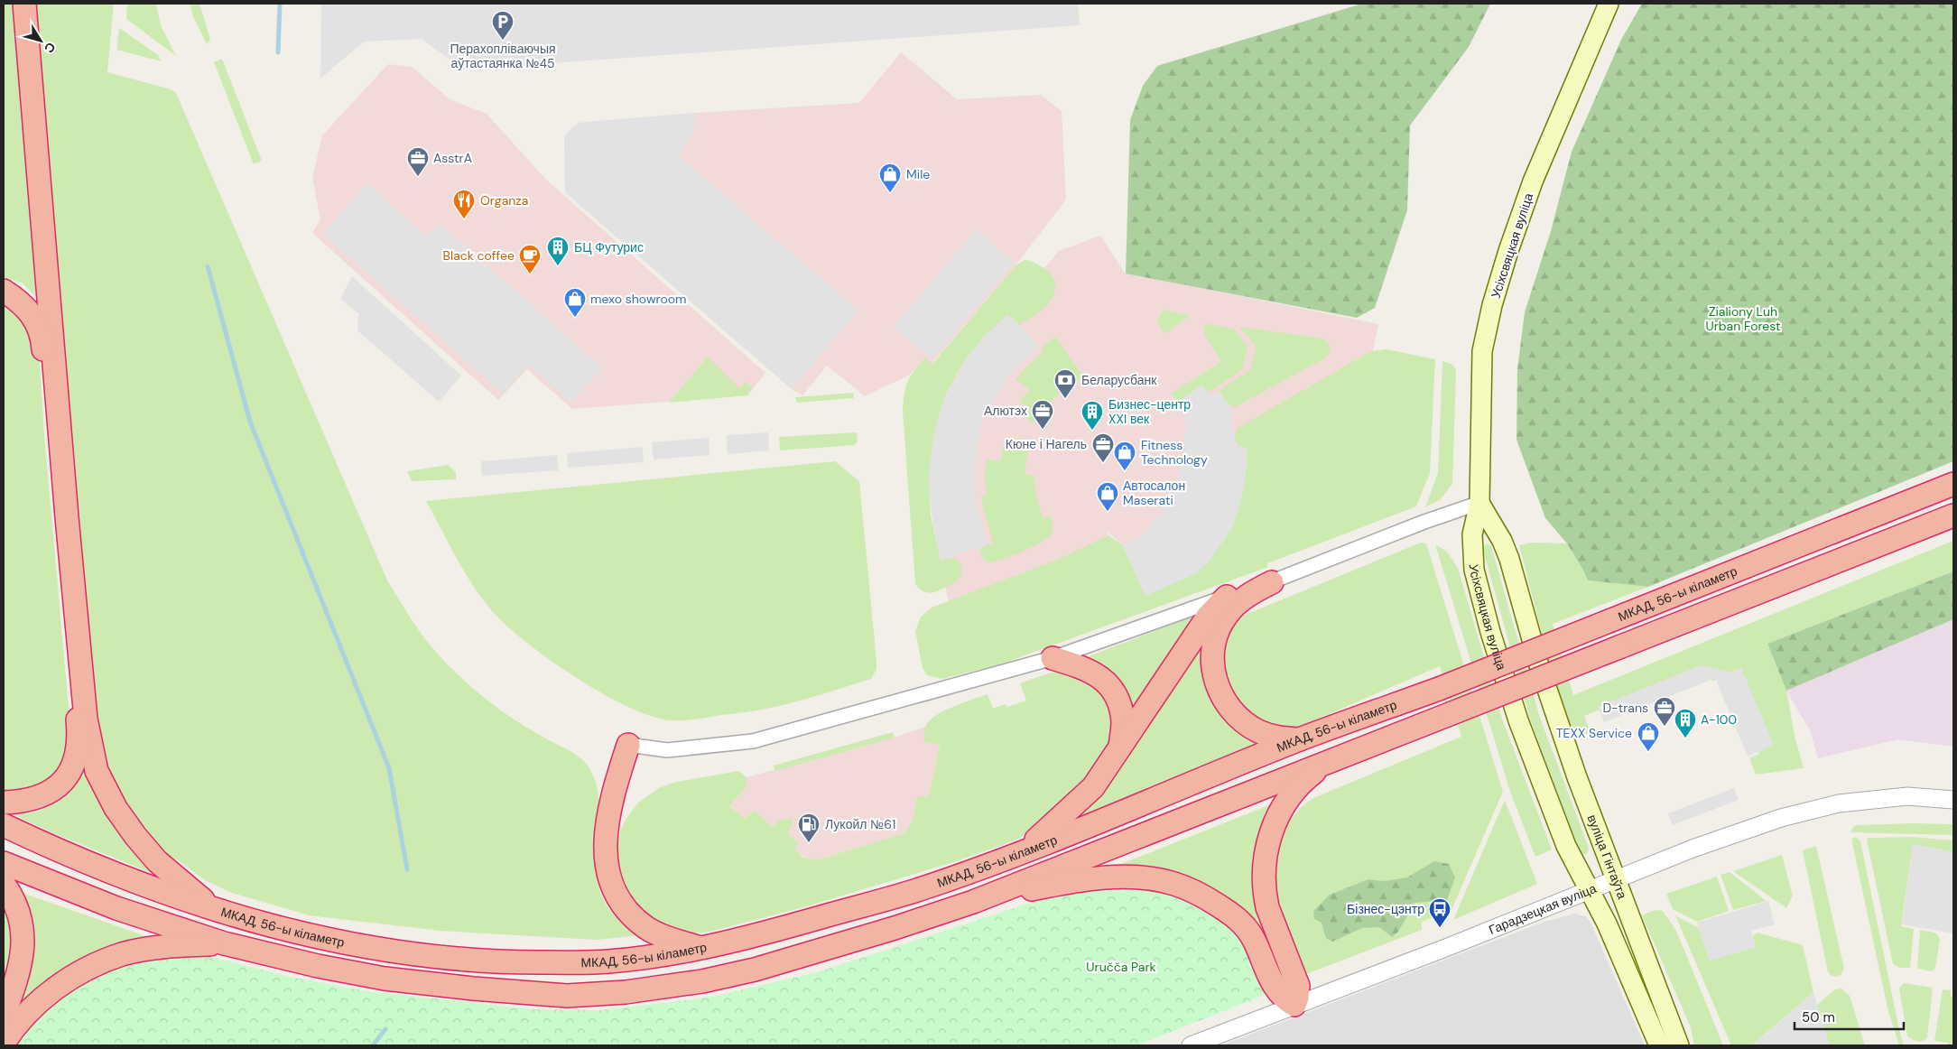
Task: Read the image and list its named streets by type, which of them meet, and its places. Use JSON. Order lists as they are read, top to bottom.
{
  "streets": {
    "highway": ["МКАД, 56-ы кіламетр"],
    "main road": ["Усіхсвяцкая вуліца", "вуліца Гінтаўта"],
    "street": ["Гарадзецкая вуліца"]
  },
  "crossings": [
    ["Усіхсвяцкая вуліца", "вуліца Гінтаўта"],
    ["Усіхсвяцкая вуліца", "Гарадзецкая вуліца"],
    ["вуліца Гінтаўта", "Гарадзецкая вуліца"]
  ],
  "parks": ["Zialiony Luh Urban Forest", "Uručča Park"],
  "places": {
    "parking": ["Перахопліваючыя аўтастаянка №45"],
    "office": [
      "AsstrA",
      "Алютэх",
      "Кюне і Нагель",
      "D-trans"
    ],
    "shop": [
      "Mile",
      "mexo showroom",
      "Fitness Technology",
      "Автосалон Maserati",
      "TEXX Service"
    ],
    "restaurant": ["Organza"],
    "building": ["БЦ Футурис", "Бизнес-центр XXI век", "A-100"],
    "cafe": ["Black coffee"],
    "bank": ["Беларусбанк"],
    "fuel station": ["Лукойл №61"],
    "bus stop": ["Бізнес-цэнтр"]
  },
  "scale_bar": "50 m",
  "north": "bottom right"
}
